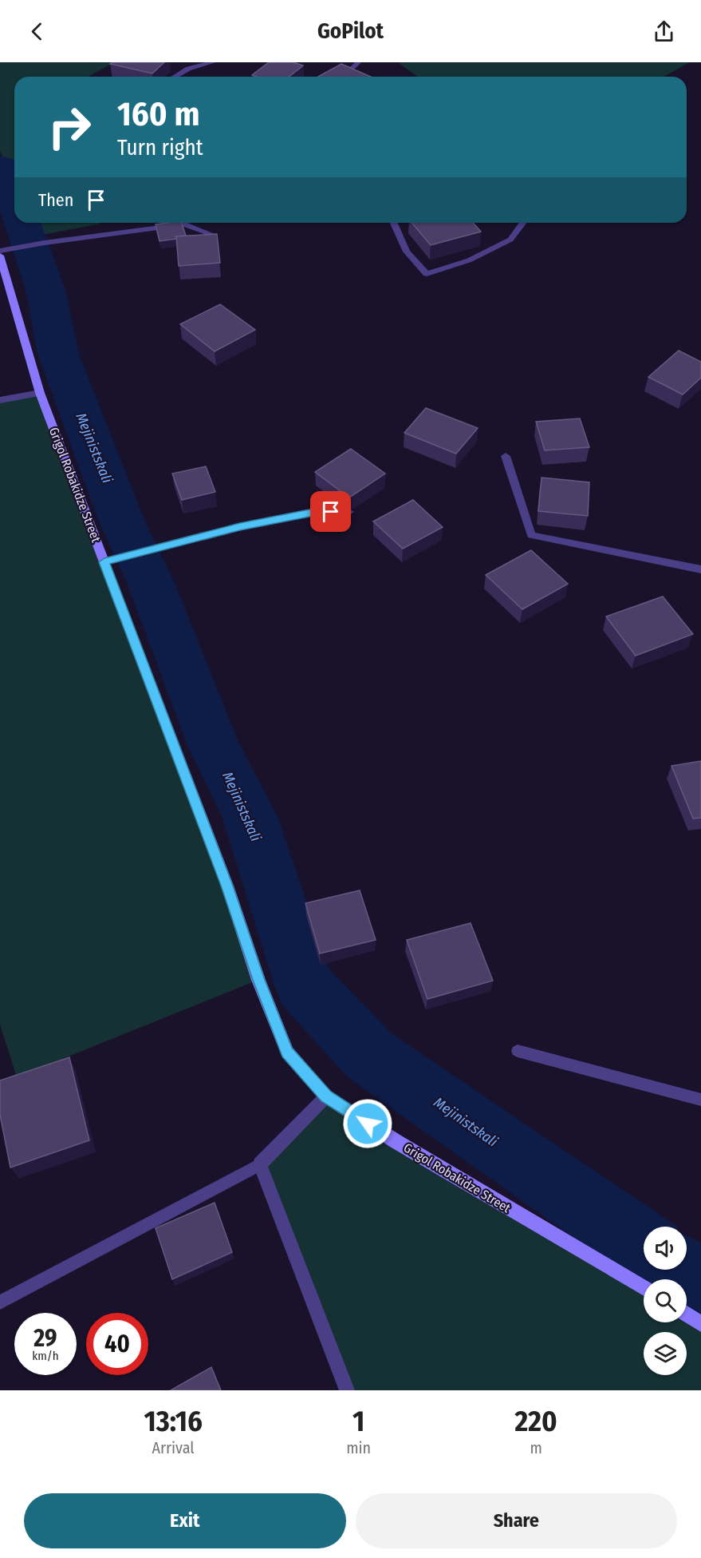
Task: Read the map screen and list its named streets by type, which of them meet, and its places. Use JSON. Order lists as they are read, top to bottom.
{
  "streets": {
    "street": ["Grigol Robakidze Street"]
  },
  "water": ["Mejinistskali"],
  "page": {
    "header": "GoPilot",
    "turn": ["160 m", "Turn right"],
    "then": "Then",
    "speed": "29 km/h",
    "limit": "40",
    "eta": [
      "13:16",
      "Arrival",
      "1",
      "min",
      "220",
      "m"
    ],
    "buttons": ["Exit", "Share"]
  }
}
